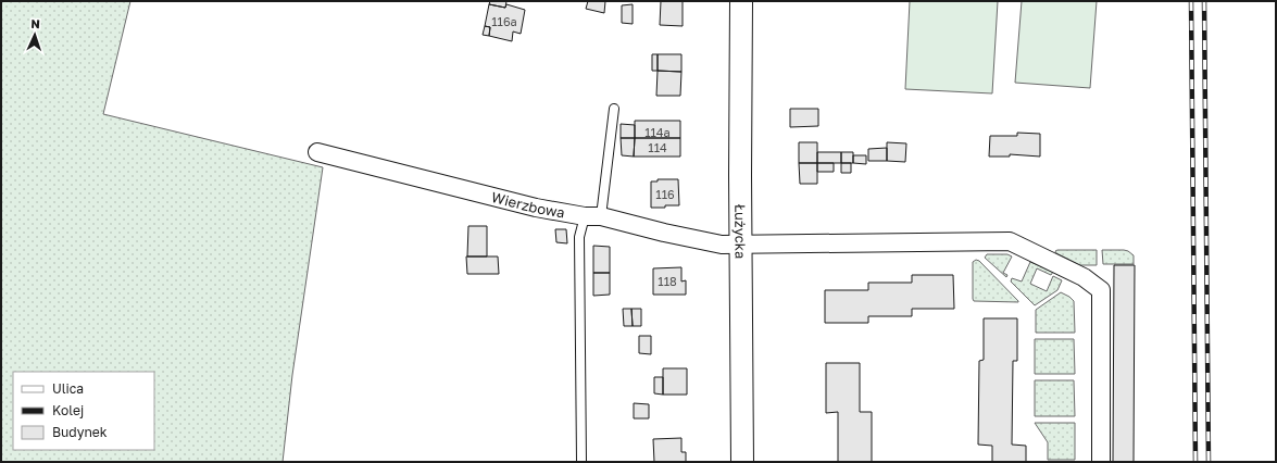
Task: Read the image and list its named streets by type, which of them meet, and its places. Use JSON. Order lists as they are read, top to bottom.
{
  "streets": {
    "street": ["Wierzbowa", "Łużycka"]
  },
  "crossings": [
    ["Wierzbowa", "Łużycka"]
  ],
  "house_numbers": [
    "116a",
    "114a",
    "114",
    "116",
    "118"
  ],
  "legend": ["Ulica", "Kolej", "Budynek"],
  "north": "top"
}
